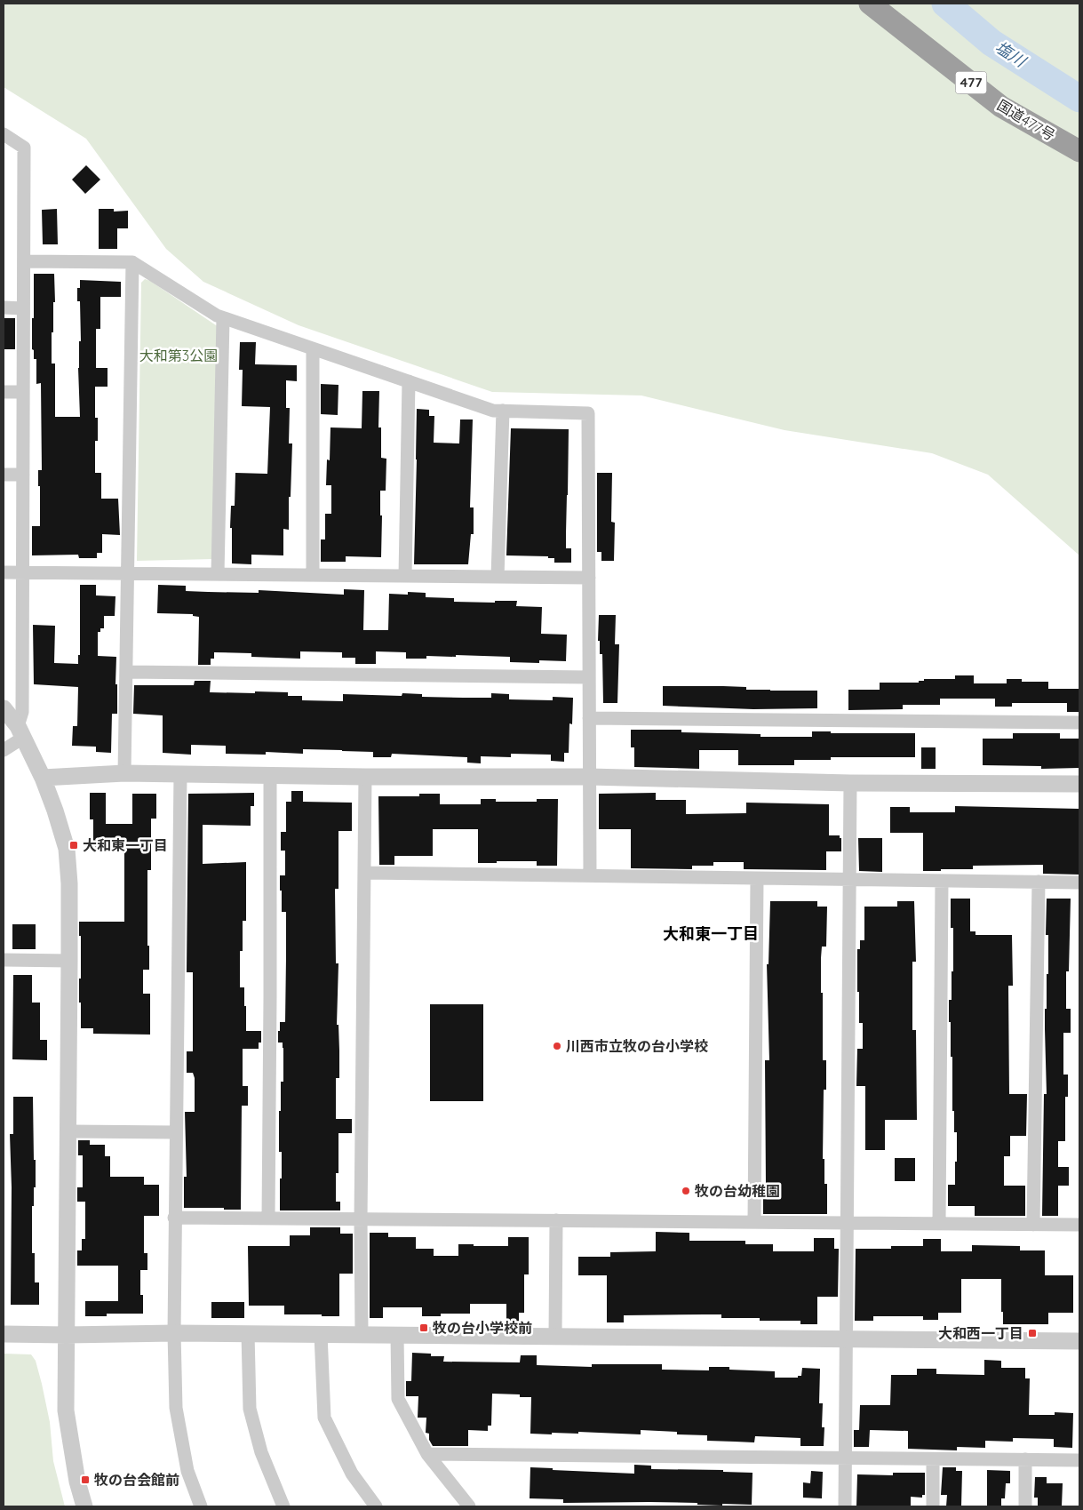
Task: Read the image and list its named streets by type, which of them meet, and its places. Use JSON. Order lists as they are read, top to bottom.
{
  "streets": {
    "highway": ["477", "国道477号"]
  },
  "districts": ["大和東一丁目"],
  "water": ["塩川"],
  "parks": ["大和第3公園"],
  "places": {
    "transit": [
      "大和東一丁目",
      "牧の台小学校前",
      "大和西一丁目",
      "牧の台会館前"
    ],
    "other": ["川西市立牧の台小学校", "牧の台幼稚園"]
  }
}
